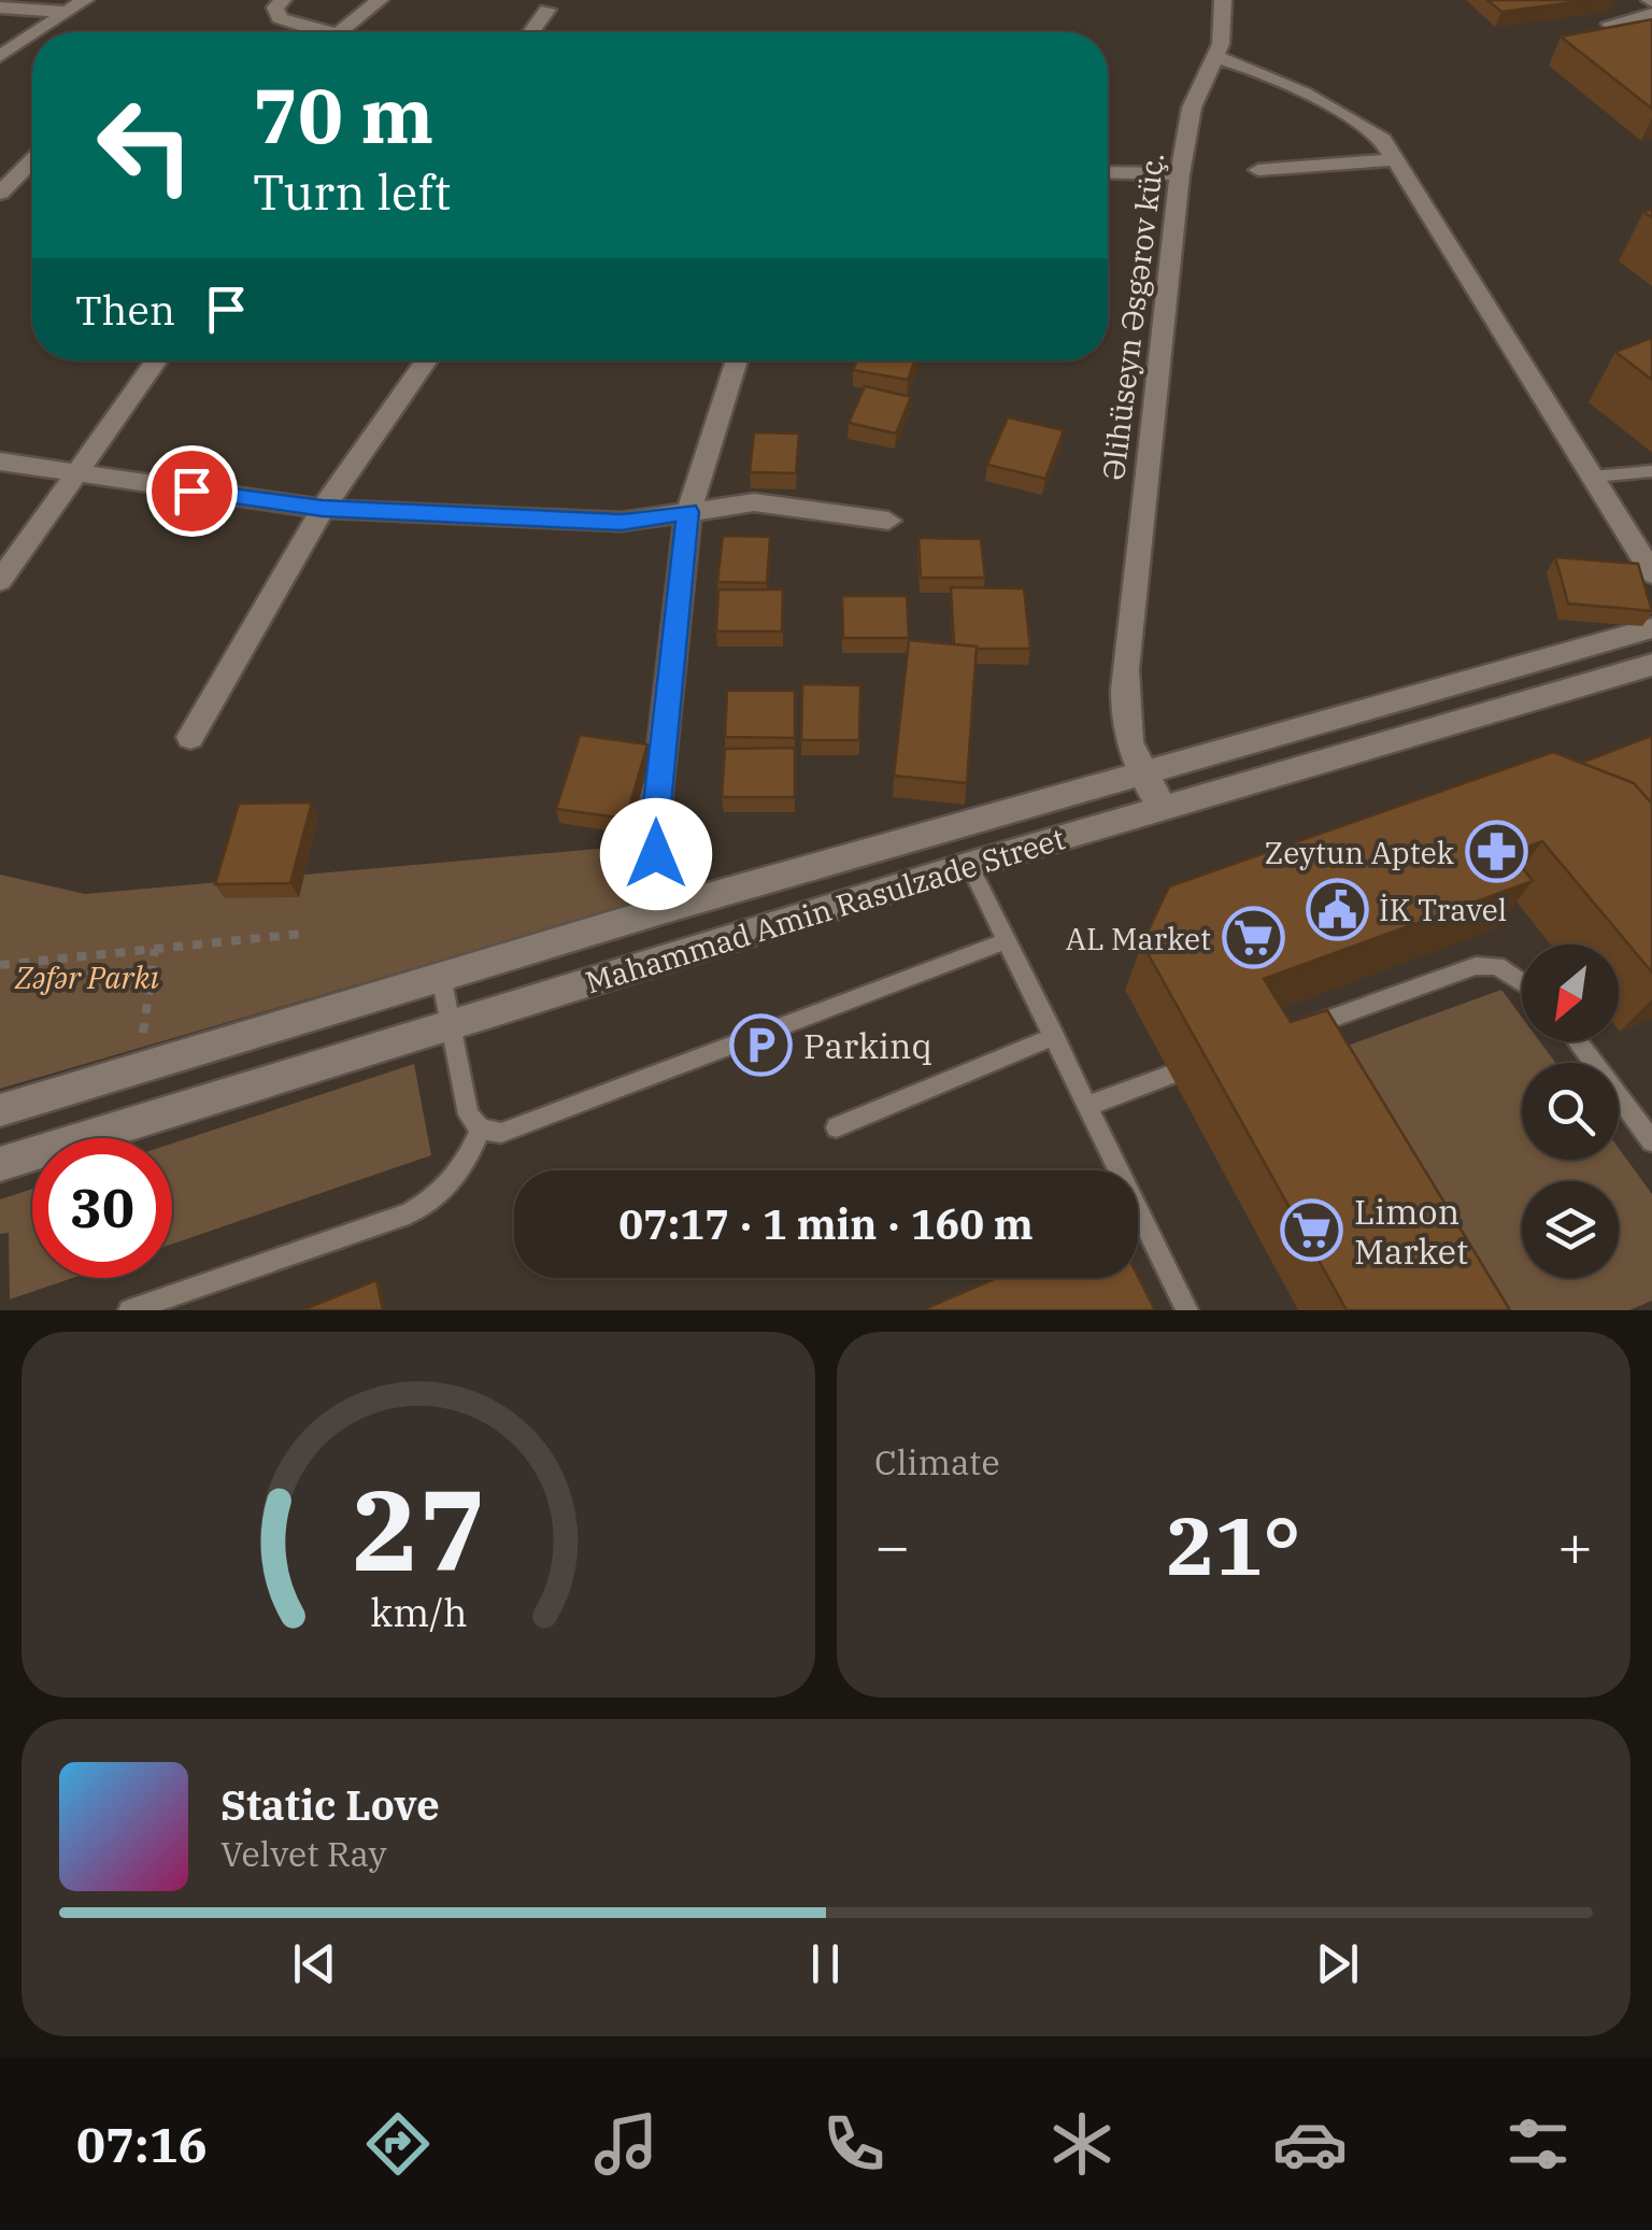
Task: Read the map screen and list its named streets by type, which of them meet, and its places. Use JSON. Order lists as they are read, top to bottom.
{
  "streets": {
    "street": ["Əlihüseyn Əsgərov küç.", "Mahammad Amin Rasulzade Street"]
  },
  "crossings": [
    ["Əlihüseyn Əsgərov küç.", "Mahammad Amin Rasulzade Street"]
  ],
  "parks": ["Zəfər Parkı"],
  "places": {
    "pharmacy": ["Zeytun Aptek"],
    "public building": ["İK Travel"],
    "supermarket": ["AL Market", "Limon Market"],
    "parking": ["Parkinq"]
  },
  "north": "bottom left",
  "page": {
    "turn": ["70 m", "Turn left"],
    "then": "Then",
    "limit": "30",
    "trip": "07:17 · 1 min · 160 m",
    "tile": "Climate",
    "heat": ["−", "21°", "+"],
    "song": ["Static Love", "Velvet Ray"],
    "tabs": "07:16",
    "gauge": ["27", "km/h"]
  }
}
